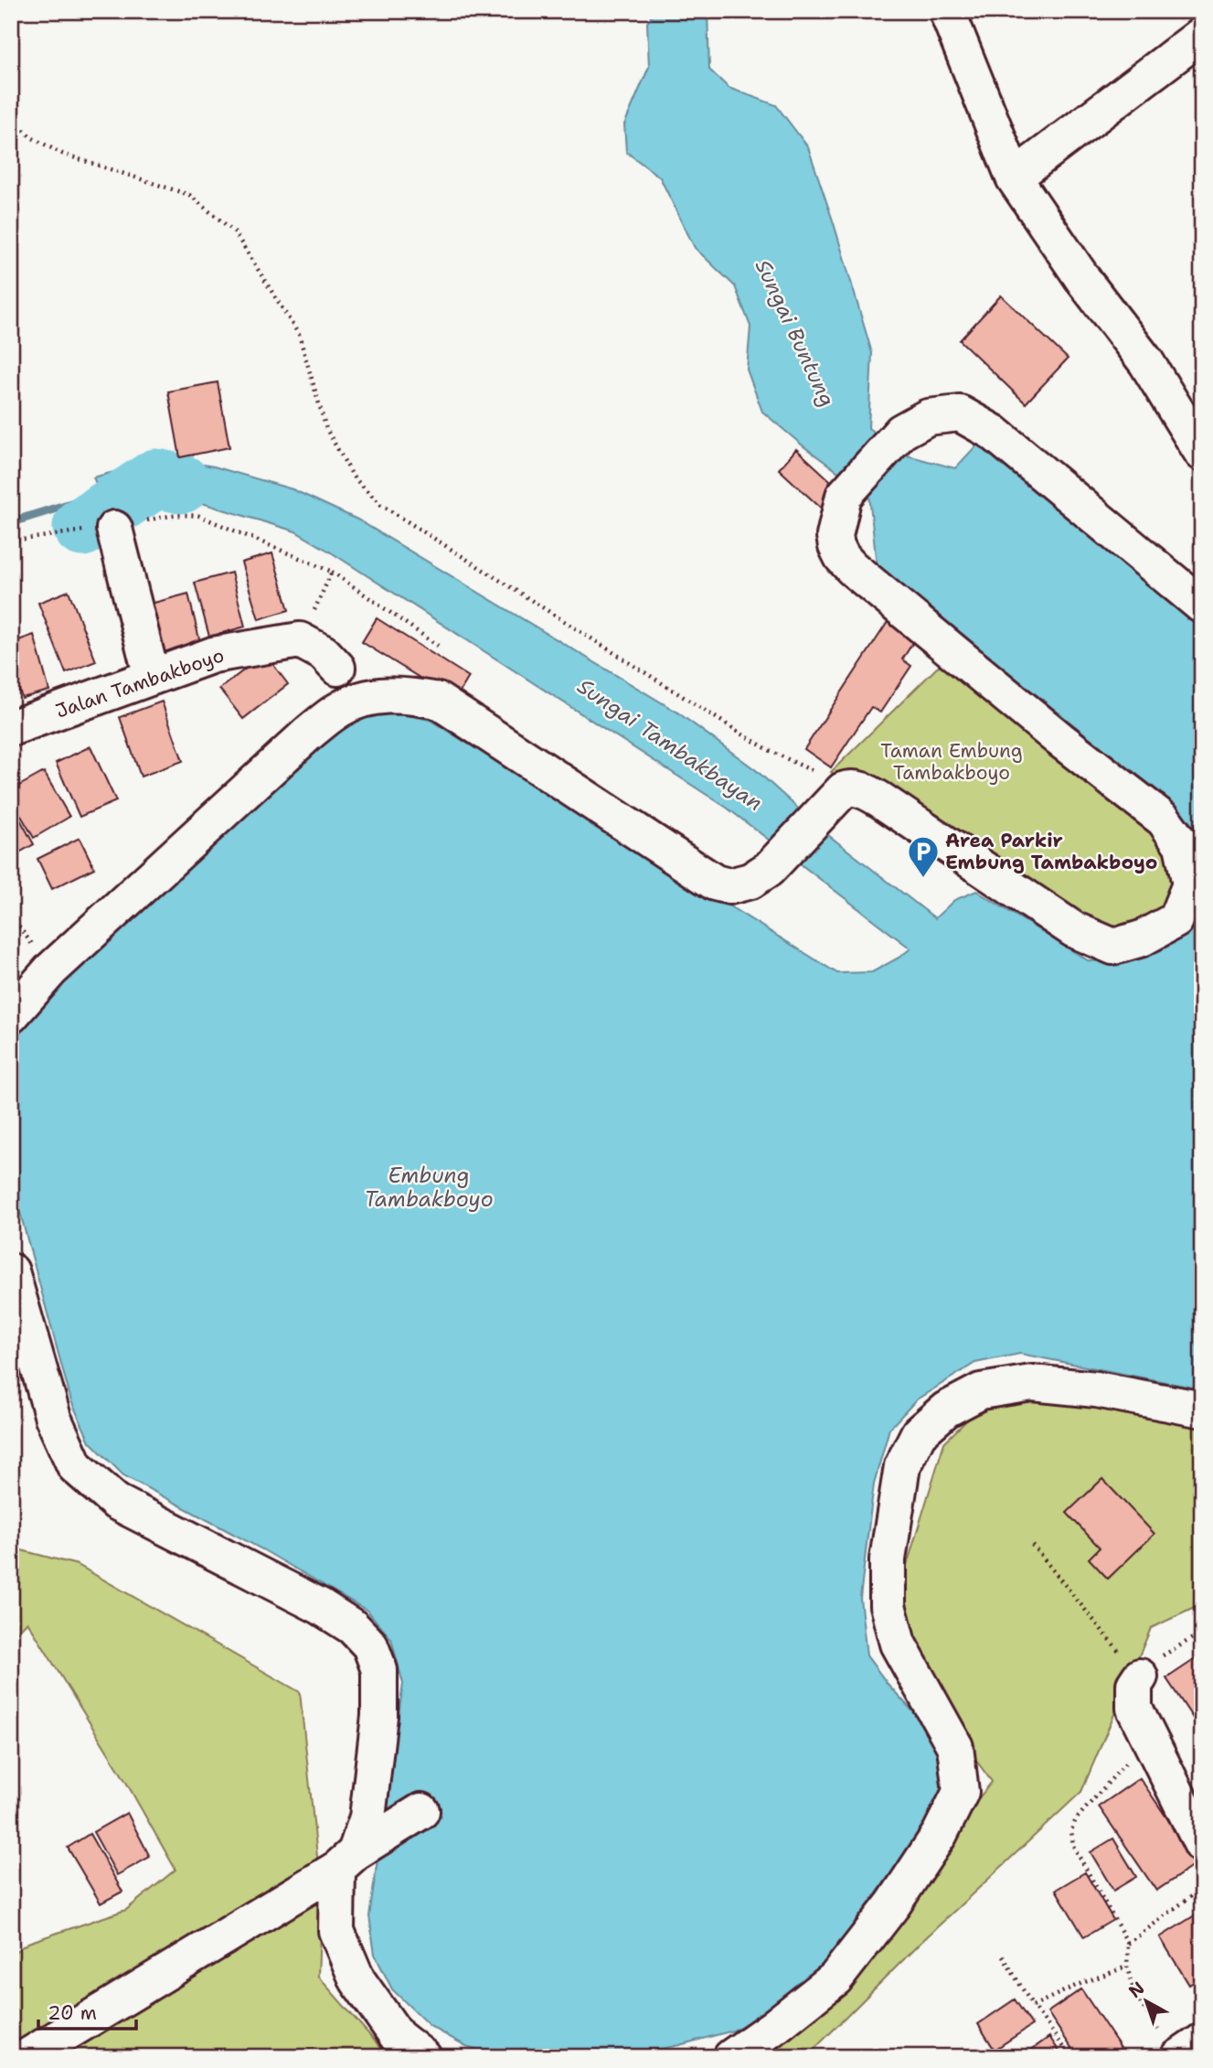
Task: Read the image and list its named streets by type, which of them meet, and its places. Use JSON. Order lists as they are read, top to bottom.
{
  "streets": {
    "street": ["Jalan Tambakboyo"]
  },
  "water": ["Sungai Buntung", "Sungai Tambakbayan", "Embung Tambakboyo"],
  "parks": ["Taman Embung Tambakboyo"],
  "places": {
    "parking": ["Area Parkir Embung Tambakboyo"]
  },
  "scale_bar": "20 m",
  "north": "top left"
}
